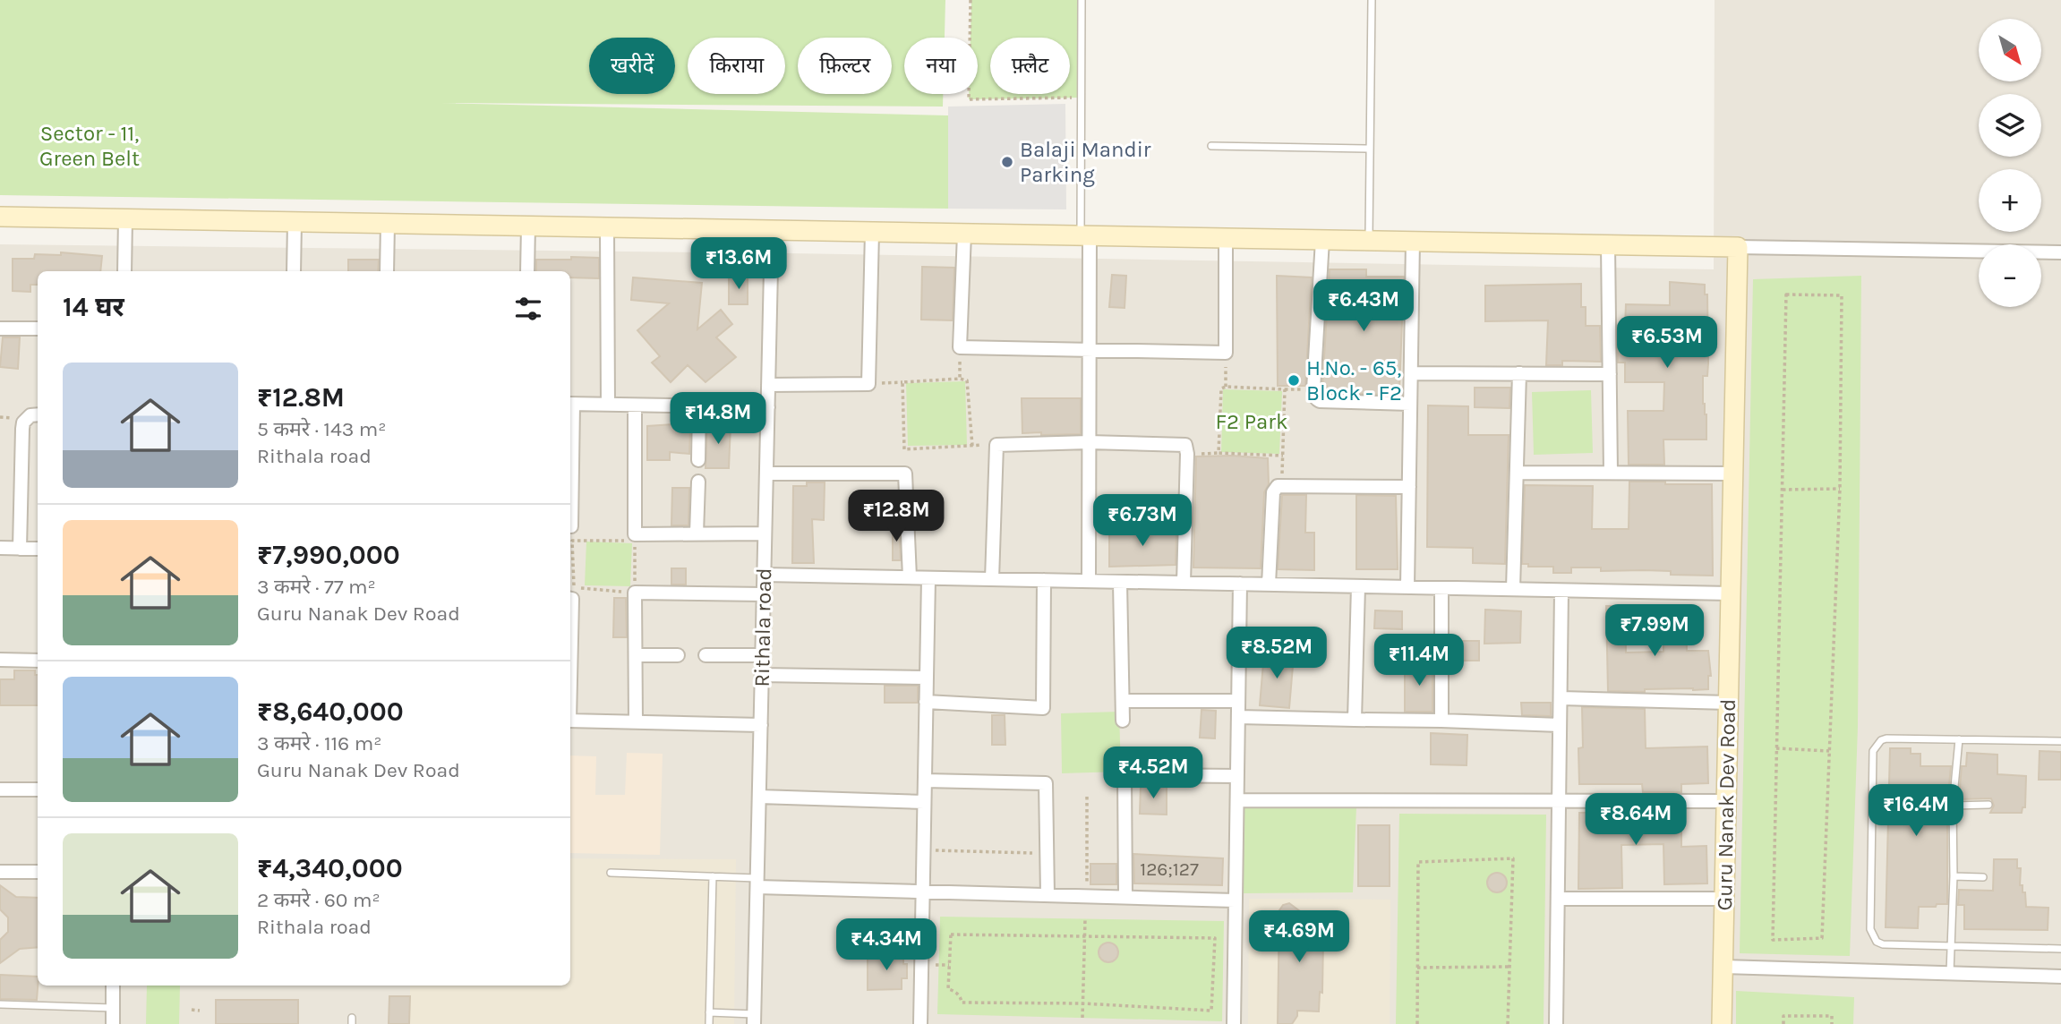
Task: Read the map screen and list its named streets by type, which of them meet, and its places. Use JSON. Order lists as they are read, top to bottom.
{
  "streets": {
    "street": ["Rithala road", "Guru Nanak Dev Road"]
  },
  "parks": ["Sector - 11, Green Belt", "F2 Park"],
  "places": ["Balaji Mandir Parking", "H.No. - 65, Block - F2"],
  "house_numbers": ["126;127"],
  "north": "bottom right",
  "page": {
    "map_buttons": ["+", "−"],
    "chip": [
      "खरीदें",
      "किराया",
      "फ़िल्टर",
      "नया",
      "फ़्लैट"
    ],
    "price": [
      "₹13.6M",
      "₹6.43M",
      "₹6.53M",
      "₹14.8M",
      "₹12.8M",
      "₹6.73M",
      "₹7.99M",
      "₹8.52M",
      "₹11.4M",
      "₹4.52M",
      "₹16.4M",
      "₹8.64M",
      "₹4.69M",
      "₹4.34M"
    ],
    "heading": "14 घर",
    "list": [
      {
        "name": "₹12.8M",
        "note": "5 कमरे · 143 m² · Rithala road"
      },
      {
        "name": "₹7,990,000",
        "note": "3 कमरे · 77 m² · Guru Nanak Dev Road"
      },
      {
        "name": "₹8,640,000",
        "note": "3 कमरे · 116 m² · Guru Nanak Dev Road"
      },
      {
        "name": "₹4,340,000",
        "note": "2 कमरे · 60 m² · Rithala road"
      }
    ]
  }
}
